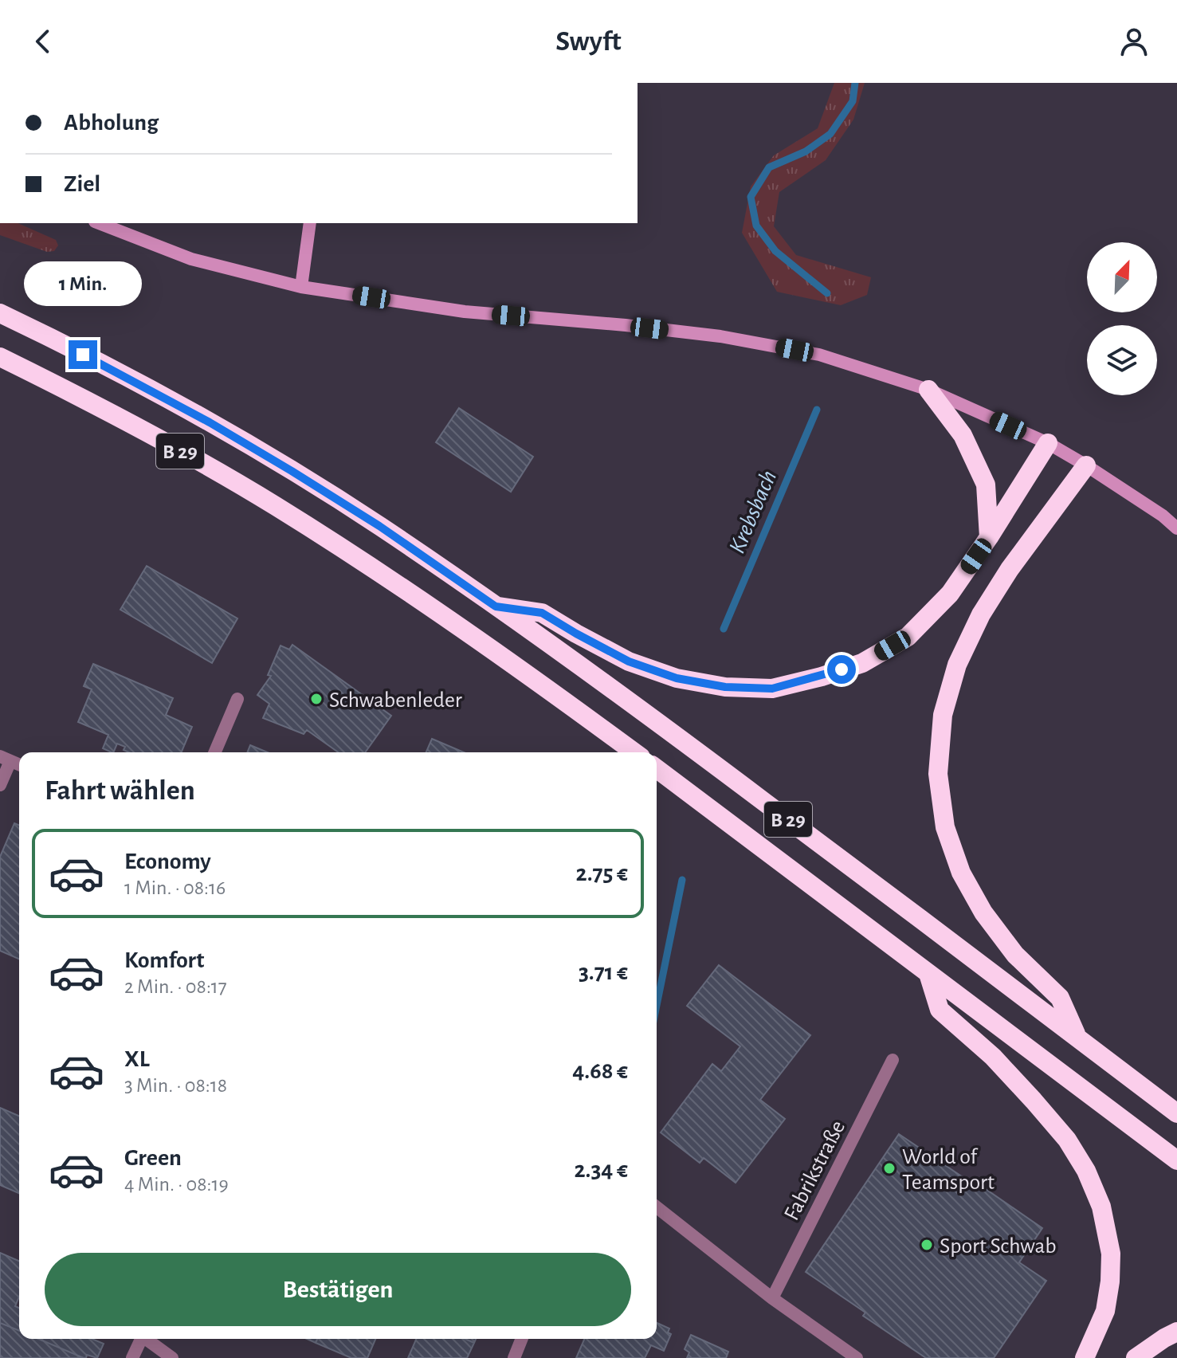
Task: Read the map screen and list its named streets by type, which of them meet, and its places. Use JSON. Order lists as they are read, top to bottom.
{
  "streets": {
    "highway": ["B 29"],
    "street": ["Fabrikstraße"]
  },
  "water": ["Krebsbach"],
  "places": ["Schwabenleder", "World of Teamsport", "Sport Schwab"],
  "north": "top right",
  "page": {
    "header": "Swyft",
    "banner": ["Abholung", "Ziel"],
    "bubble": "1 Min.",
    "heading": "Fahrt wählen",
    "list": [
      {
        "name": "Economy",
        "note": "1 Min. · 08:16",
        "value": "2.75 €"
      },
      {
        "name": "Komfort",
        "note": "2 Min. · 08:17",
        "value": "3.71 €"
      },
      {
        "name": "XL",
        "note": "3 Min. · 08:18",
        "value": "4.68 €"
      },
      {
        "name": "Green",
        "note": "4 Min. · 08:19",
        "value": "2.34 €"
      }
    ],
    "buttons": "Bestätigen"
  }
}
